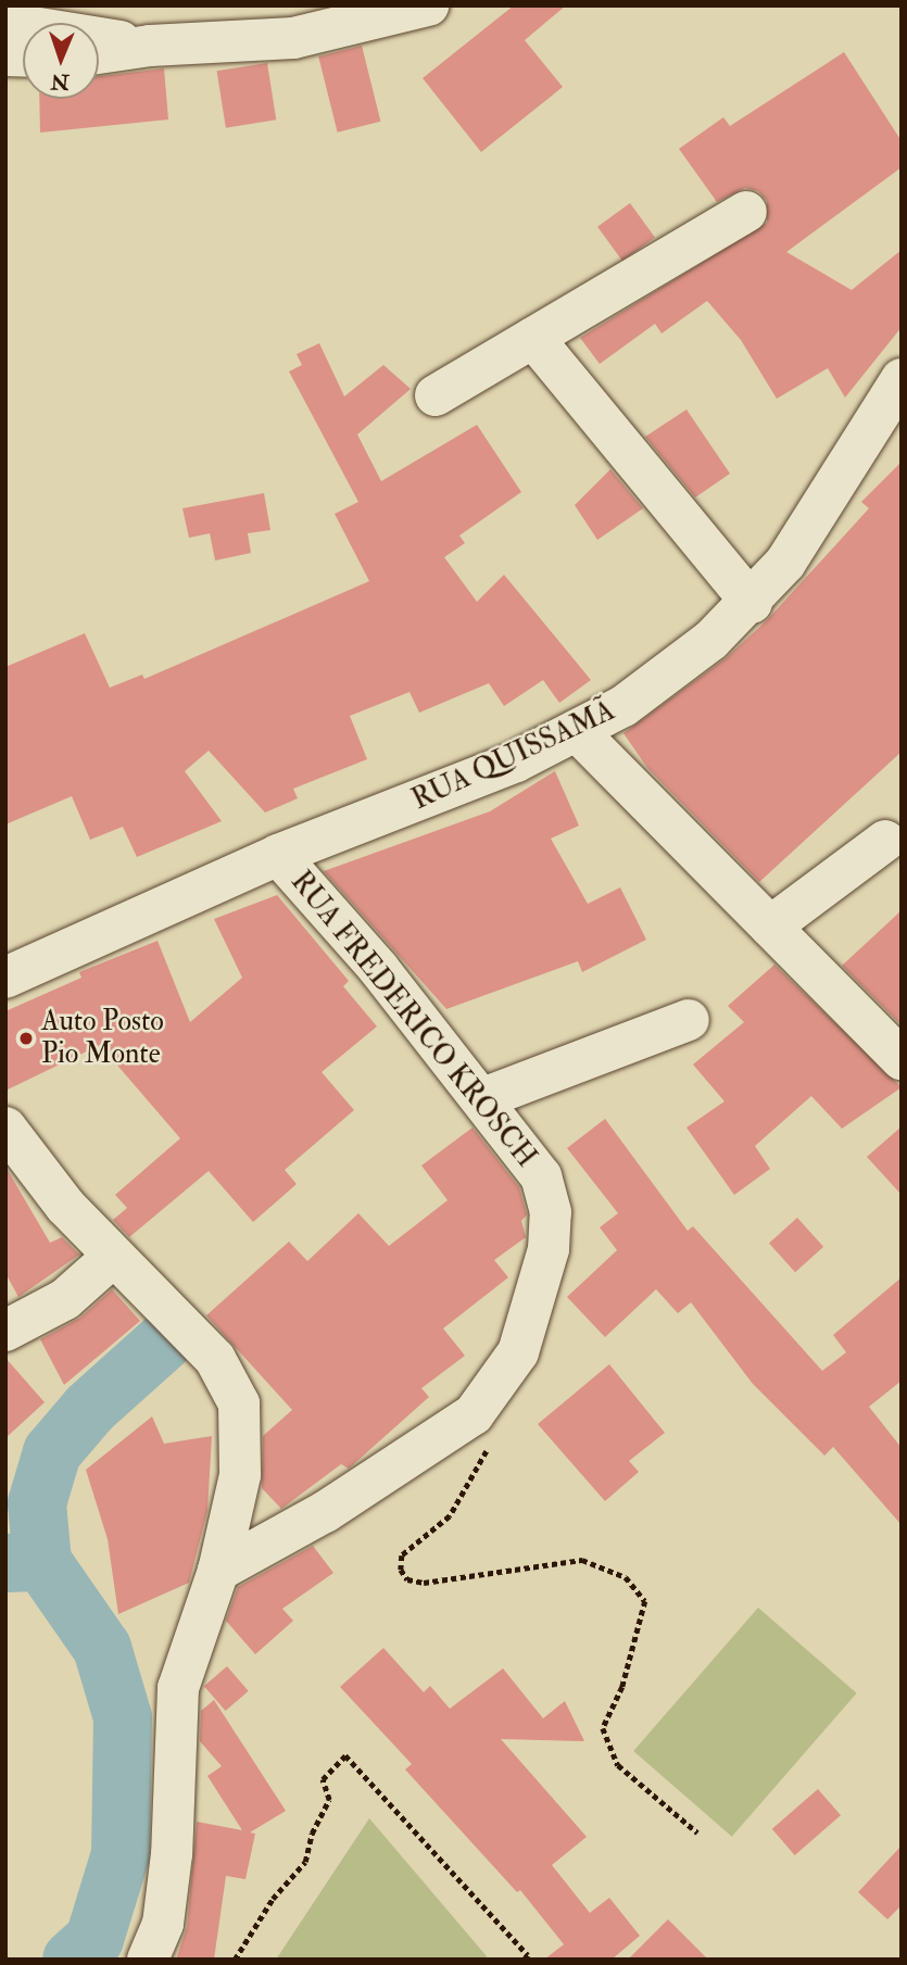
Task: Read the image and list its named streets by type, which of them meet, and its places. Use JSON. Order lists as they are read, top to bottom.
{
  "streets": {
    "street": ["RUA QUISSAMÃ", "RUA FREDERICO KROSCH"]
  },
  "crossings": [
    ["RUA QUISSAMÃ", "RUA FREDERICO KROSCH"]
  ],
  "places": ["Auto Posto Pio Monte"],
  "north": "bottom"
}
